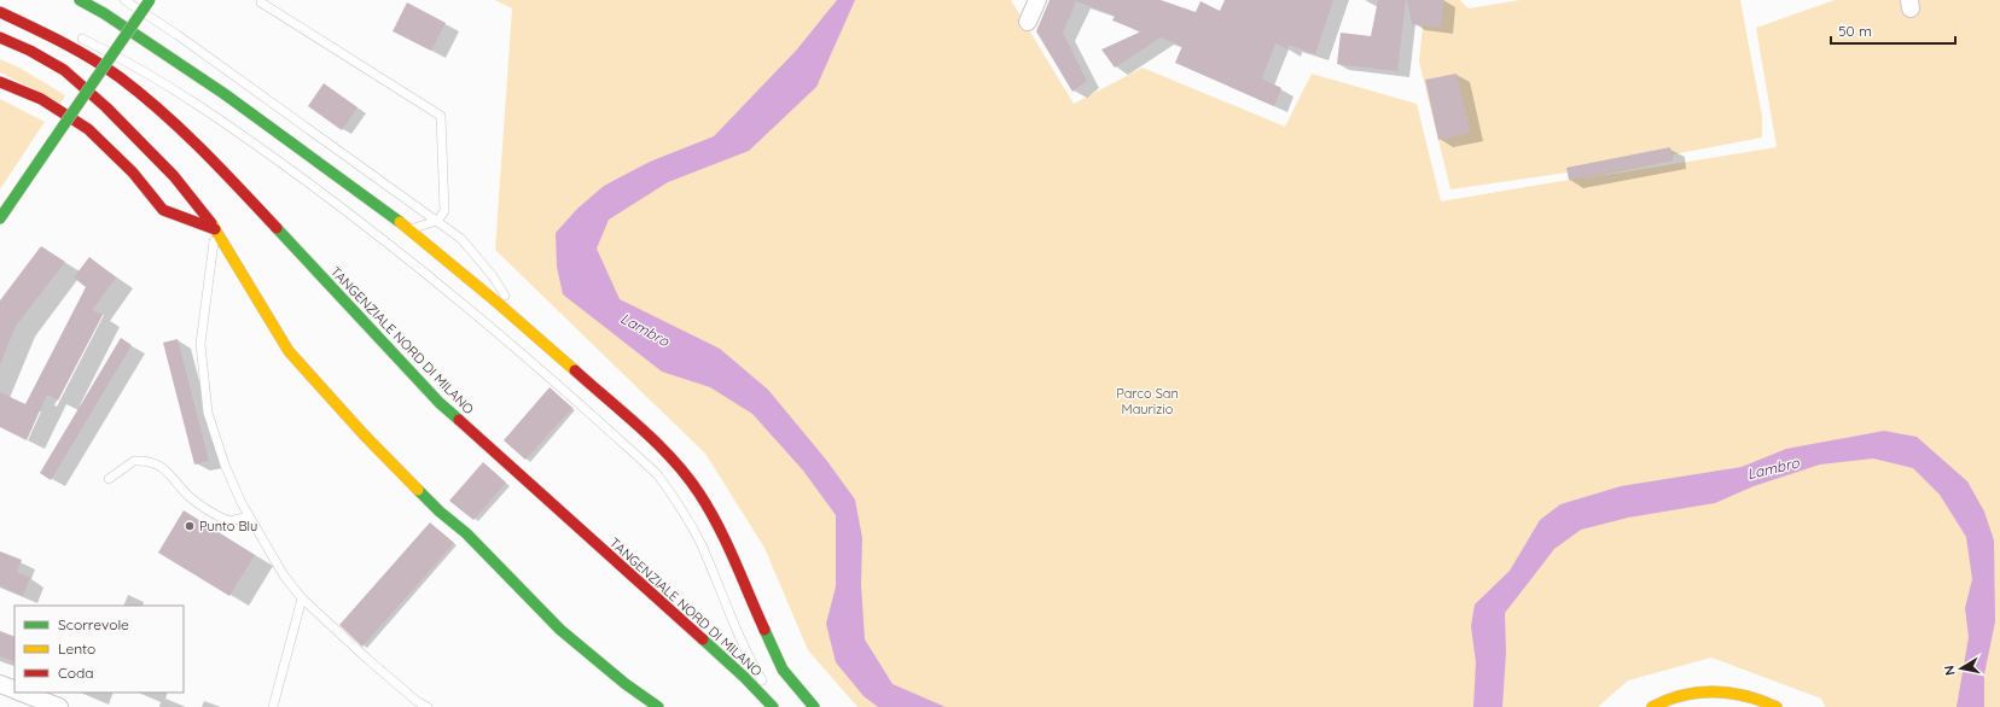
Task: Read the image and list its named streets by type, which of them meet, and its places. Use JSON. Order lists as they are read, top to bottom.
{
  "streets": {
    "main road": ["TANGENZIALE NORD DI MILANO"]
  },
  "water": ["Lambro"],
  "parks": ["Parco San Maurizio"],
  "places": ["Punto Blu"],
  "legend": ["Scorrevole", "Lento", "Coda"],
  "scale_bar": "50 m",
  "north": "left"
}
